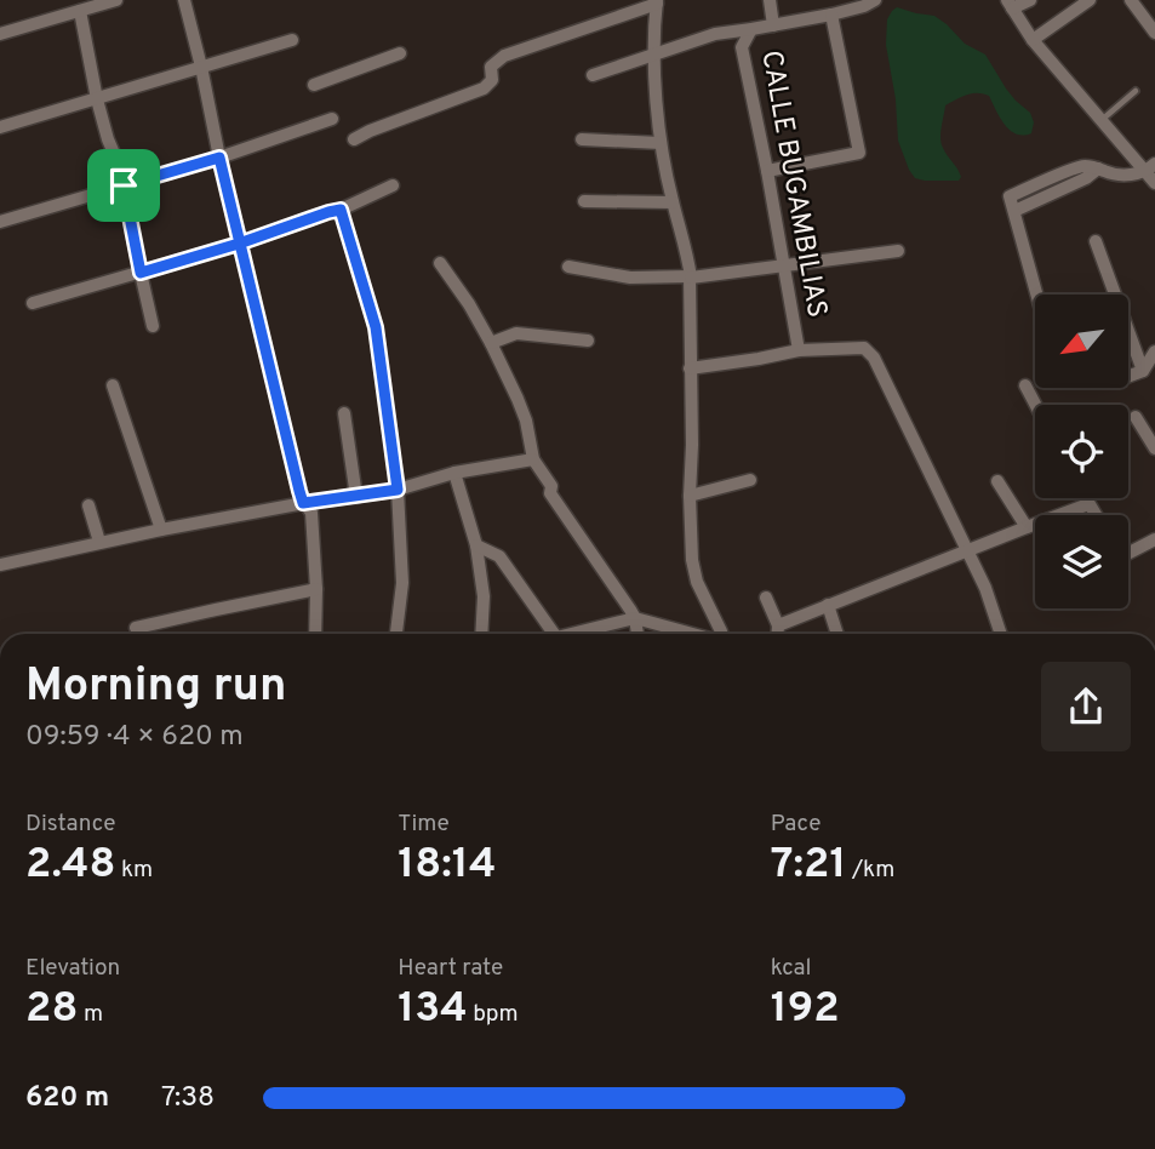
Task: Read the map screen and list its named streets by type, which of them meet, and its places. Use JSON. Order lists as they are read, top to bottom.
{
  "streets": {
    "street": ["CALLE BUGAMBILIAS"]
  },
  "north": "bottom left",
  "page": {
    "heading": ["Morning run", "09:59 · 4 × 620 m"],
    "stats": [
      ["Distance", "2.48 km"],
      ["Time", "18:14"],
      ["Pace", "7:21 /km"],
      ["Elevation", "28 m"],
      ["Heart rate", "134 bpm"],
      ["kcal", "192"]
    ],
    "list": [
      {
        "name": "620 m",
        "note": "7:38"
      }
    ]
  }
}
